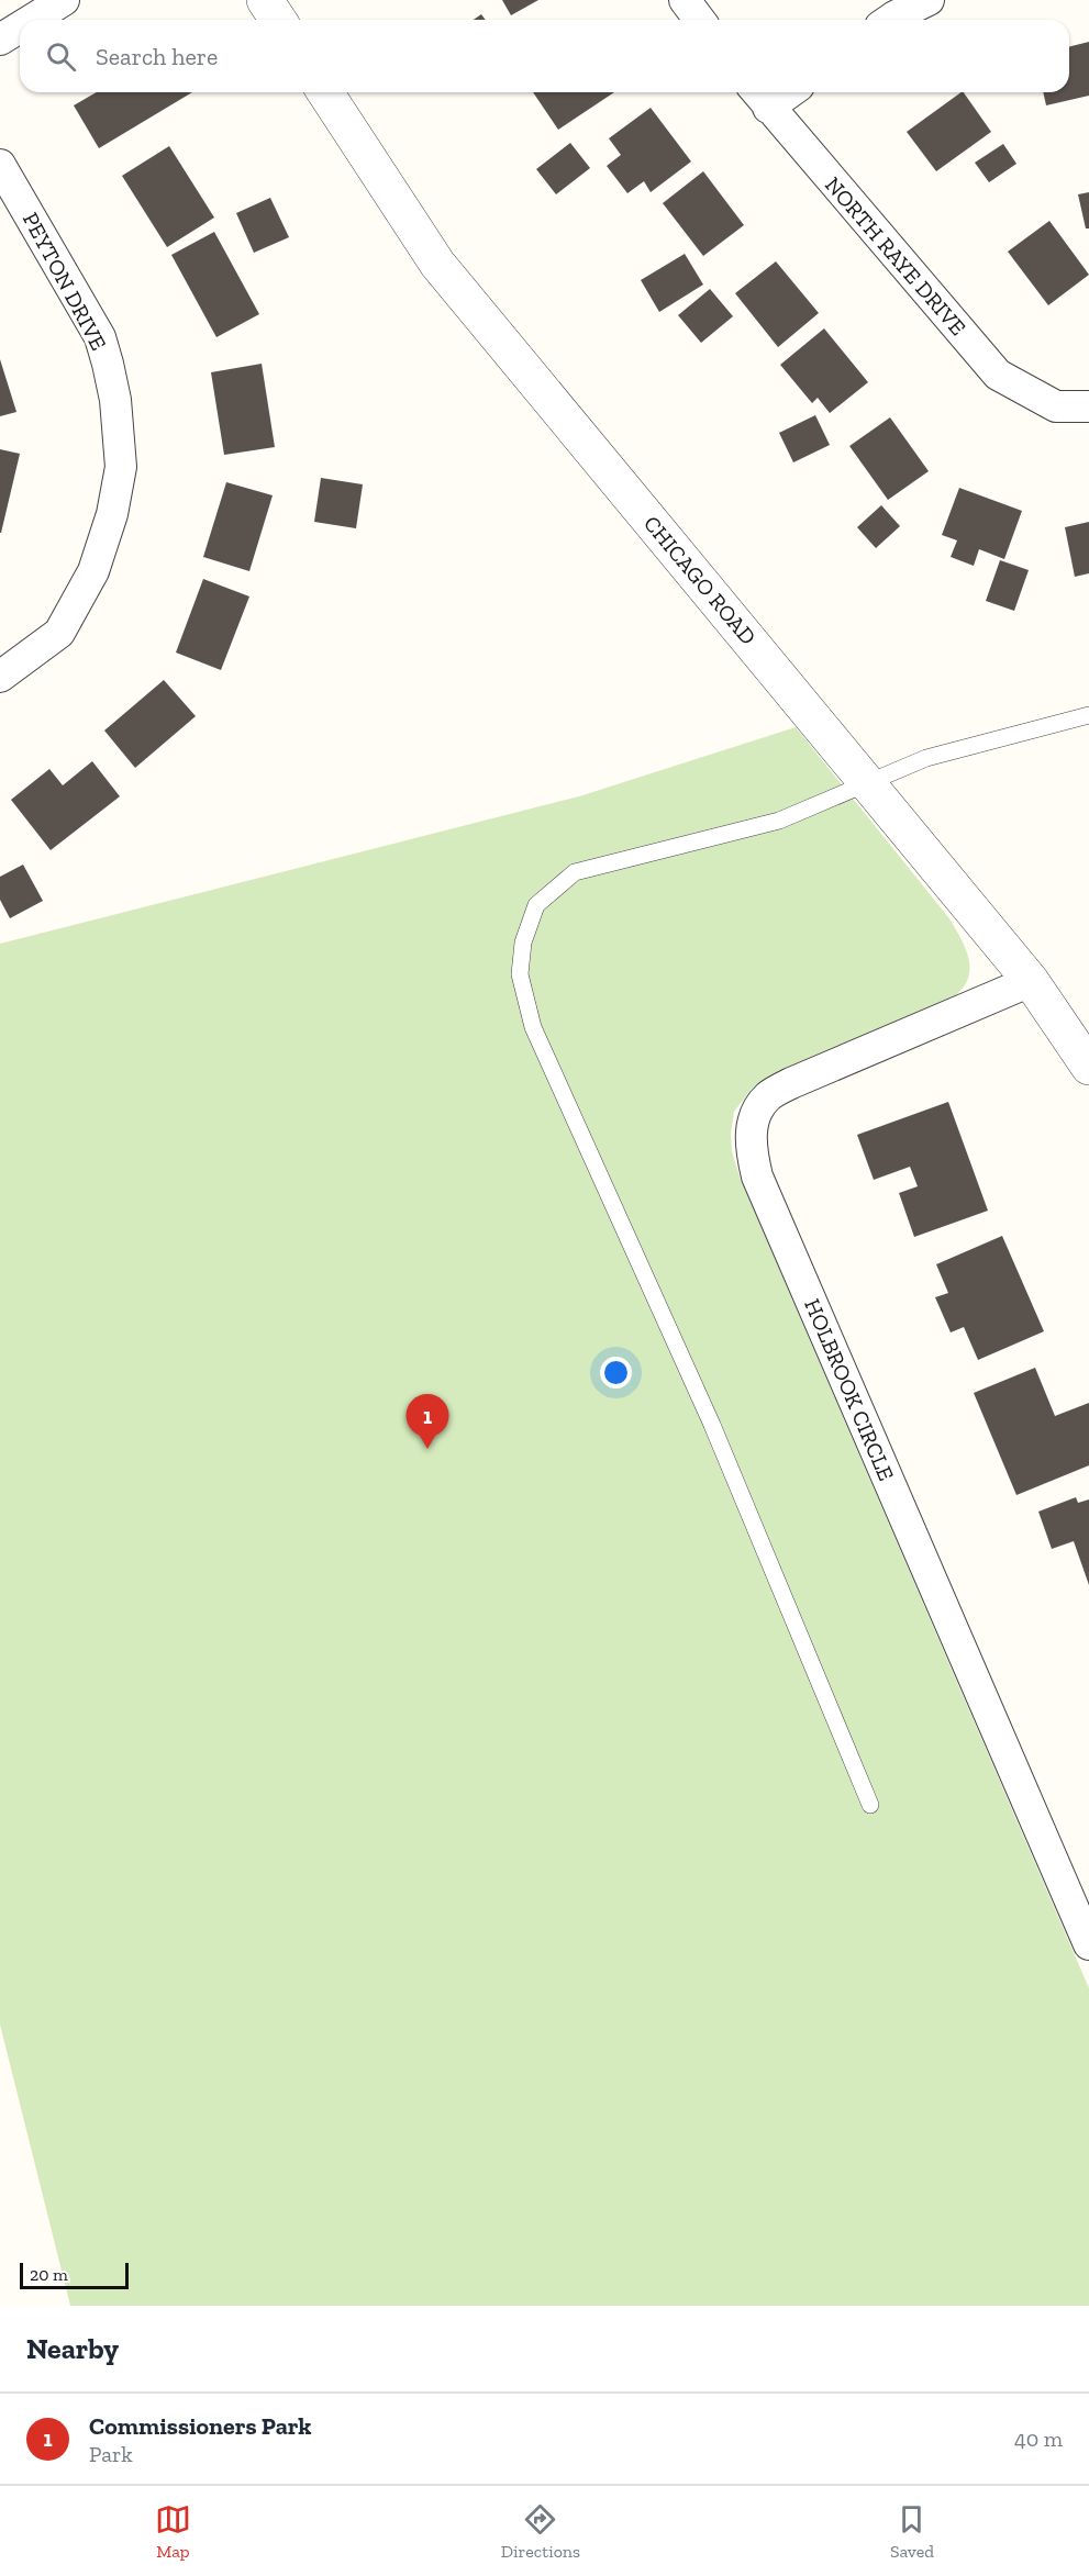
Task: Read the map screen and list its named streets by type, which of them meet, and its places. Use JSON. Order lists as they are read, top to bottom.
{
  "streets": {
    "street": [
      "NORTH RAYE DRIVE",
      "PEYTON DRIVE",
      "CHICAGO ROAD",
      "HOLBROOK CIRCLE"
    ]
  },
  "crossings": [
    ["CHICAGO ROAD", "HOLBROOK CIRCLE"]
  ],
  "scale_bar": "20 m",
  "page": {
    "search": "Search here",
    "pins": "1",
    "scale": "20 m",
    "heading": "Nearby",
    "list": [
      {
        "mark": "1",
        "name": "Commissioners Park",
        "note": "Park",
        "value": "40 m"
      }
    ],
    "nav": ["Map", "Directions", "Saved"]
  }
}
